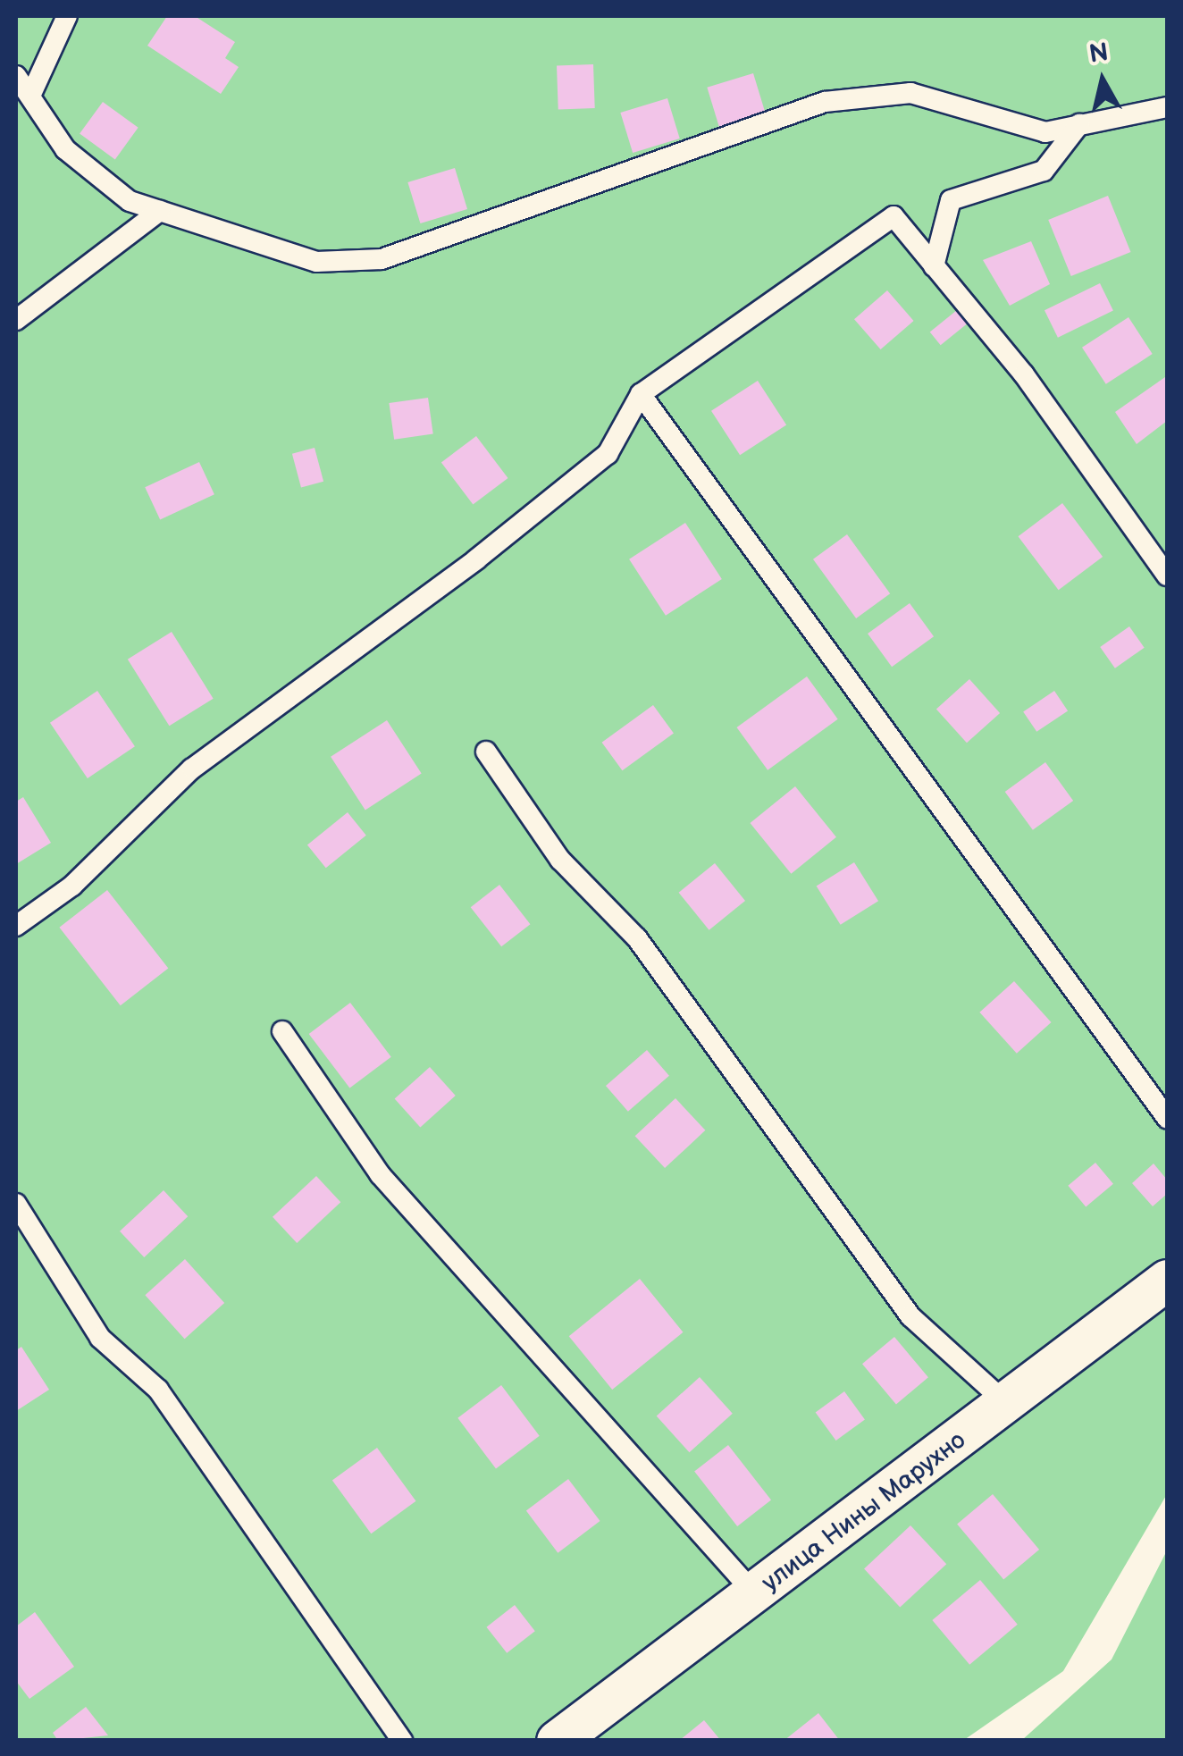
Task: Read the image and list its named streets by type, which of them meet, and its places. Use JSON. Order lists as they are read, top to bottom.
{
  "streets": {
    "street": ["улица Нины Марухно"]
  },
  "north": "top"
}
